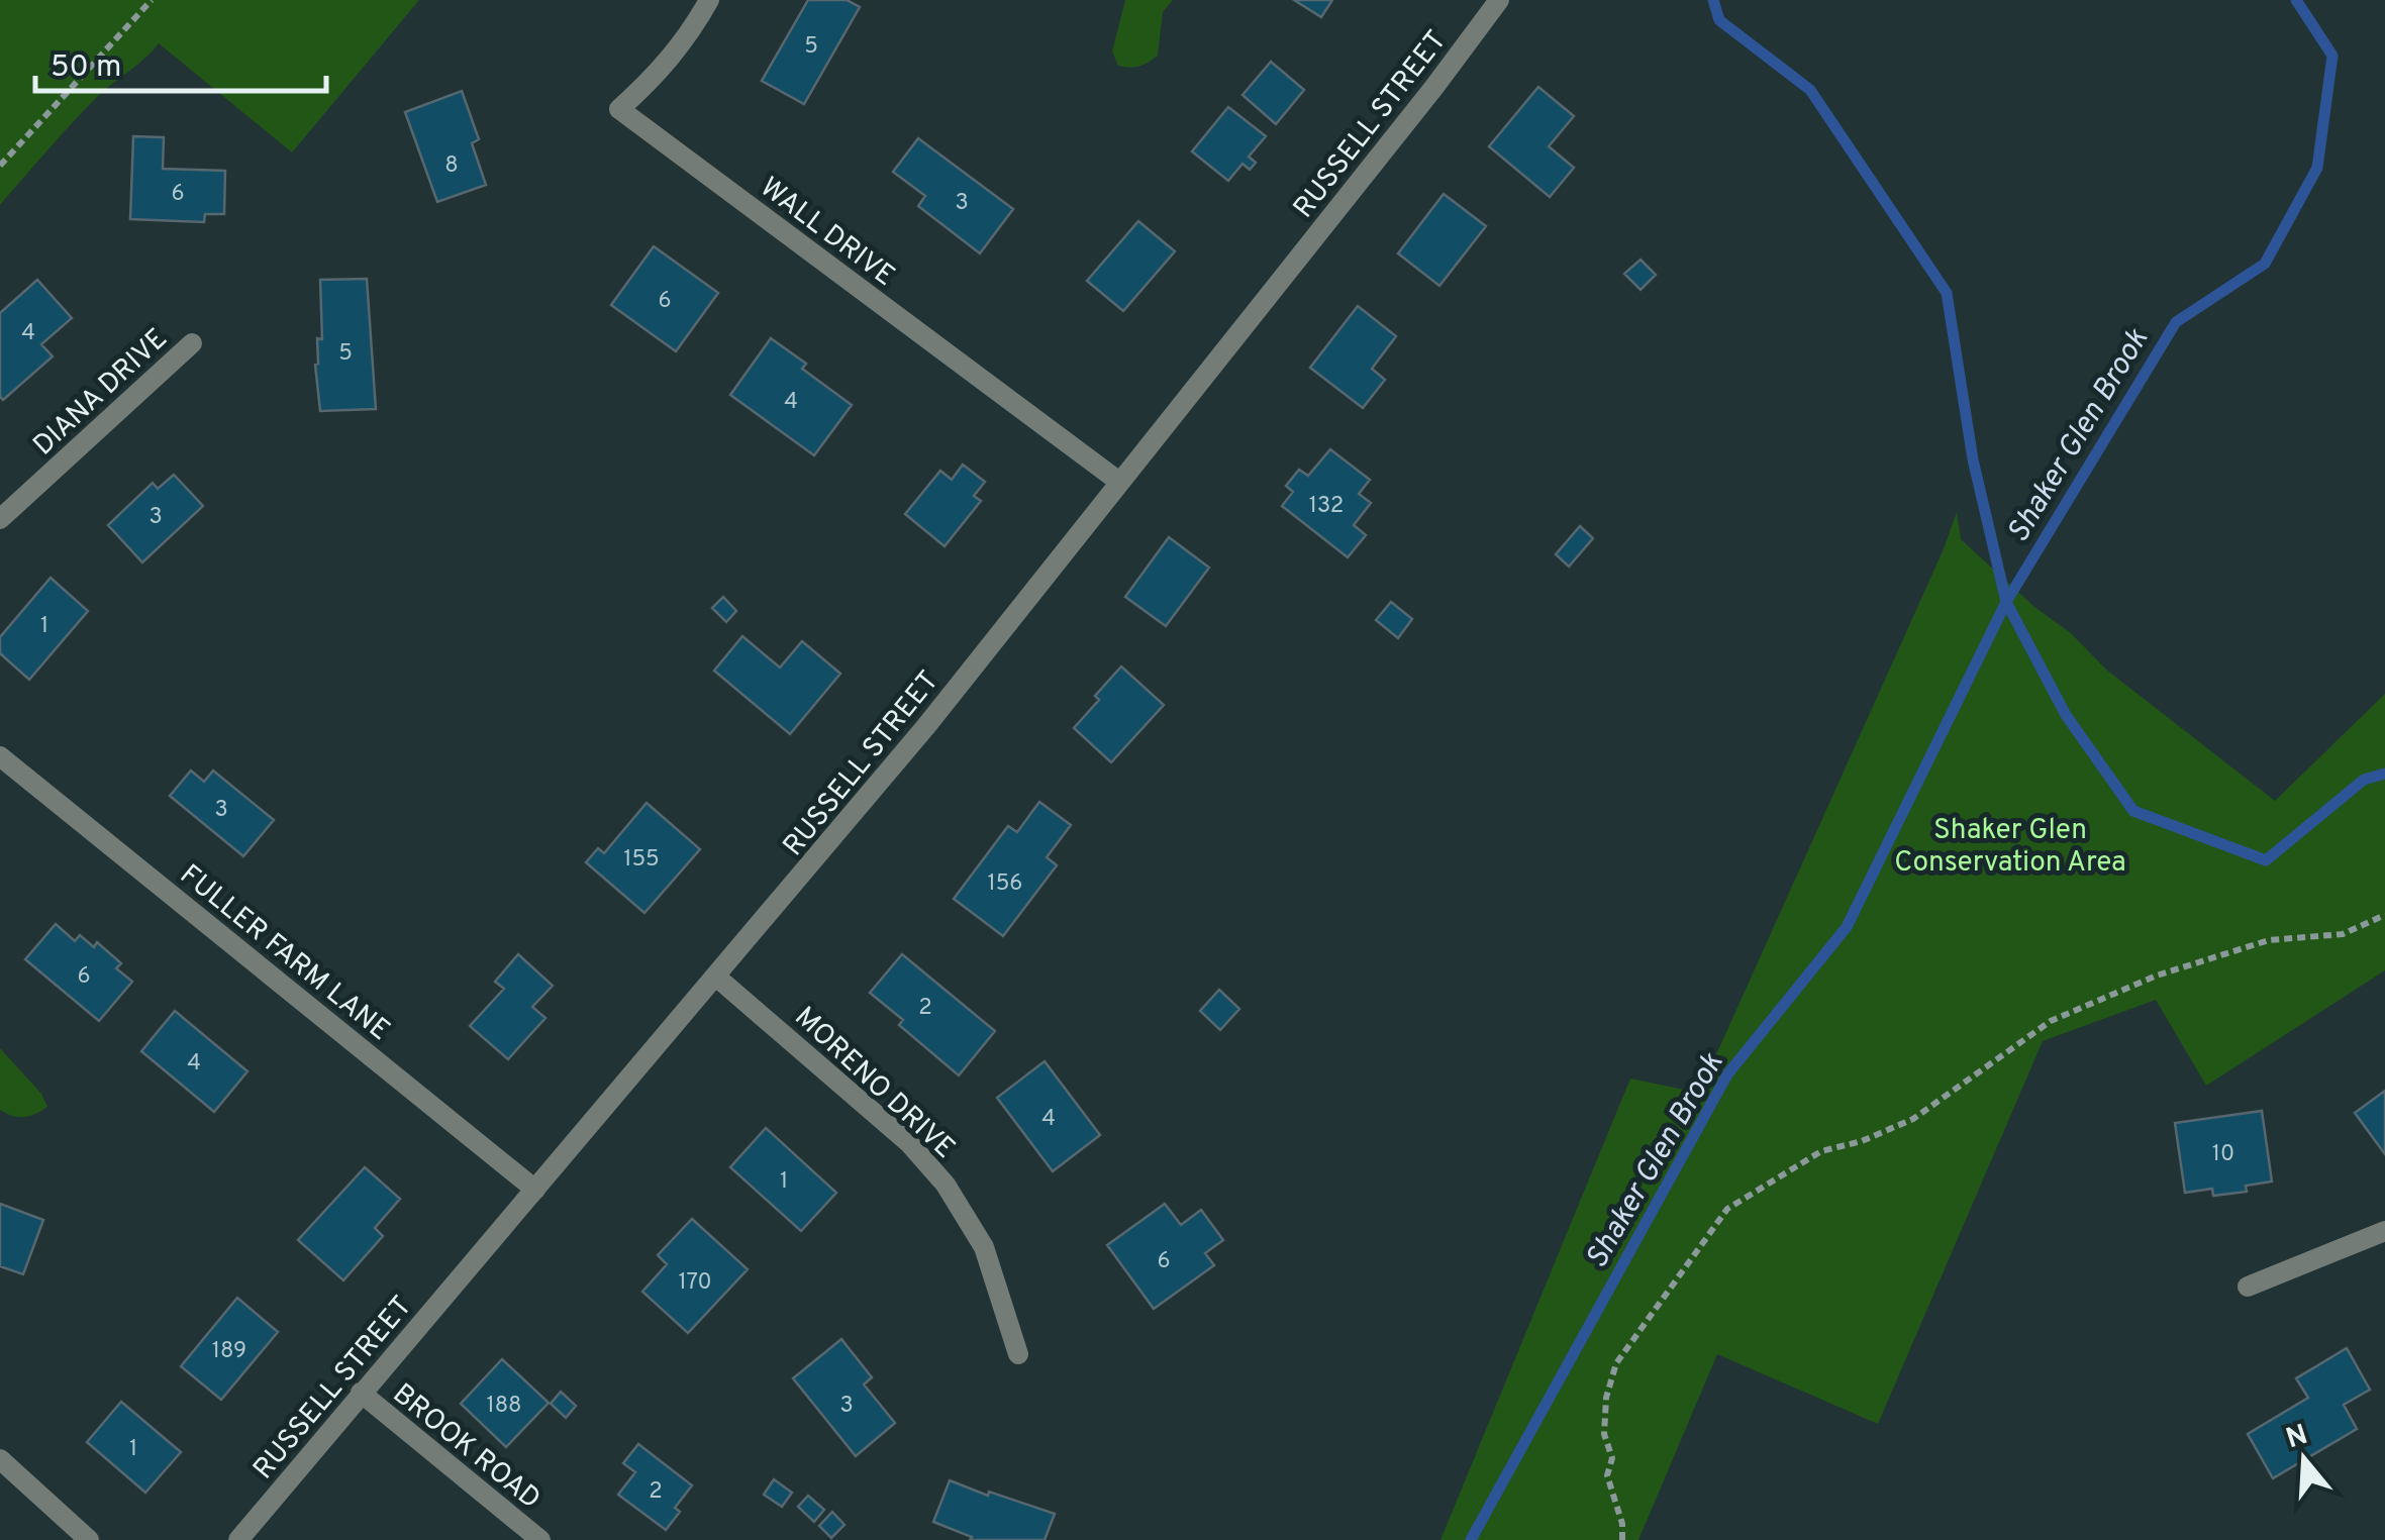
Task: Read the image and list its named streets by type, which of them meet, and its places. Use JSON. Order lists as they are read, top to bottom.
{
  "streets": {
    "street": [
      "RUSSELL STREET",
      "WALL DRIVE",
      "DIANA DRIVE",
      "FULLER FARM LANE",
      "MORENO DRIVE",
      "BROOK ROAD"
    ]
  },
  "crossings": [
    ["RUSSELL STREET", "WALL DRIVE"],
    ["RUSSELL STREET", "FULLER FARM LANE"],
    ["RUSSELL STREET", "MORENO DRIVE"],
    ["RUSSELL STREET", "BROOK ROAD"]
  ],
  "water": ["Shaker Glen Brook"],
  "parks": ["Shaker Glen Conservation Area"],
  "house_numbers": [
    "5",
    "8",
    "6",
    "3",
    "6",
    "4",
    "5",
    "4",
    "132",
    "3",
    "1",
    "3",
    "155",
    "156",
    "6",
    "2",
    "4",
    "4",
    "10",
    "1",
    "6",
    "170",
    "189",
    "188",
    "3",
    "1",
    "2"
  ],
  "scale_bar": "50 m",
  "north": "top"
}
